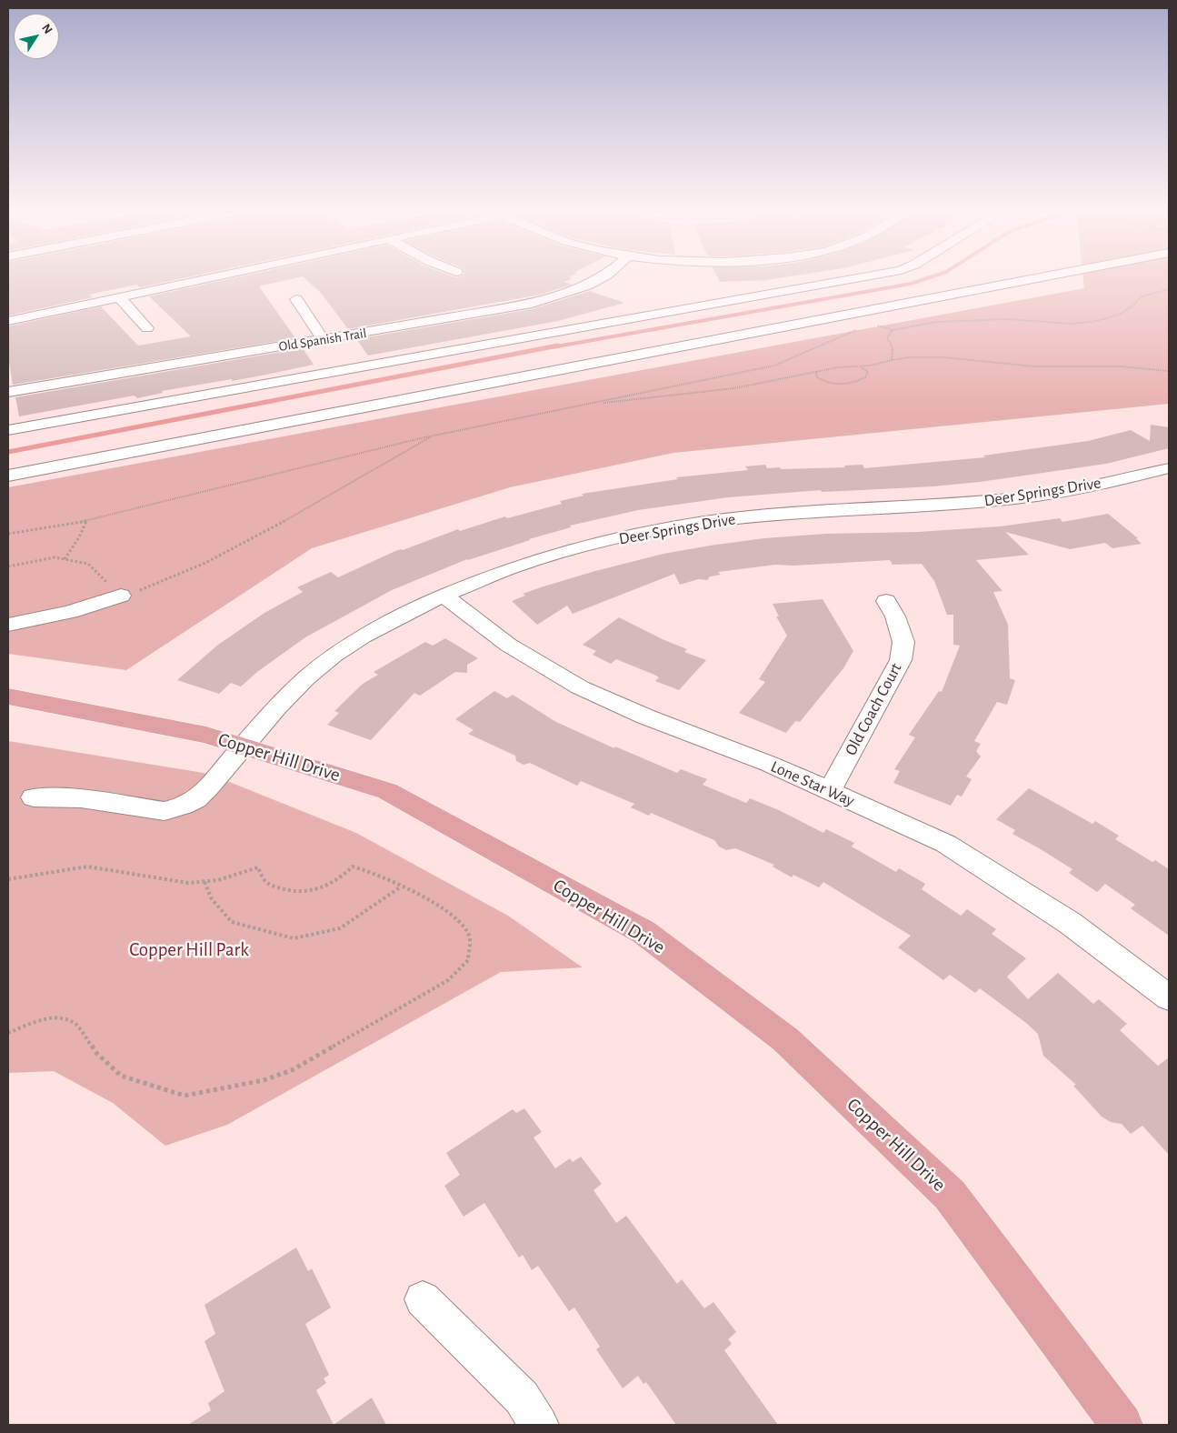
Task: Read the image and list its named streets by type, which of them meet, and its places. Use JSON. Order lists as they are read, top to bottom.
{
  "streets": {
    "main road": ["Copper Hill Drive"],
    "street": [
      "Old Spanish Trail",
      "Deer Springs Drive",
      "Old Coach Court",
      "Lone Star Way"
    ]
  },
  "crossings": [
    ["Deer Springs Drive", "Copper Hill Drive"],
    ["Deer Springs Drive", "Lone Star Way"],
    ["Old Coach Court", "Lone Star Way"]
  ],
  "parks": ["Copper Hill Park"],
  "north": "top right"
}
